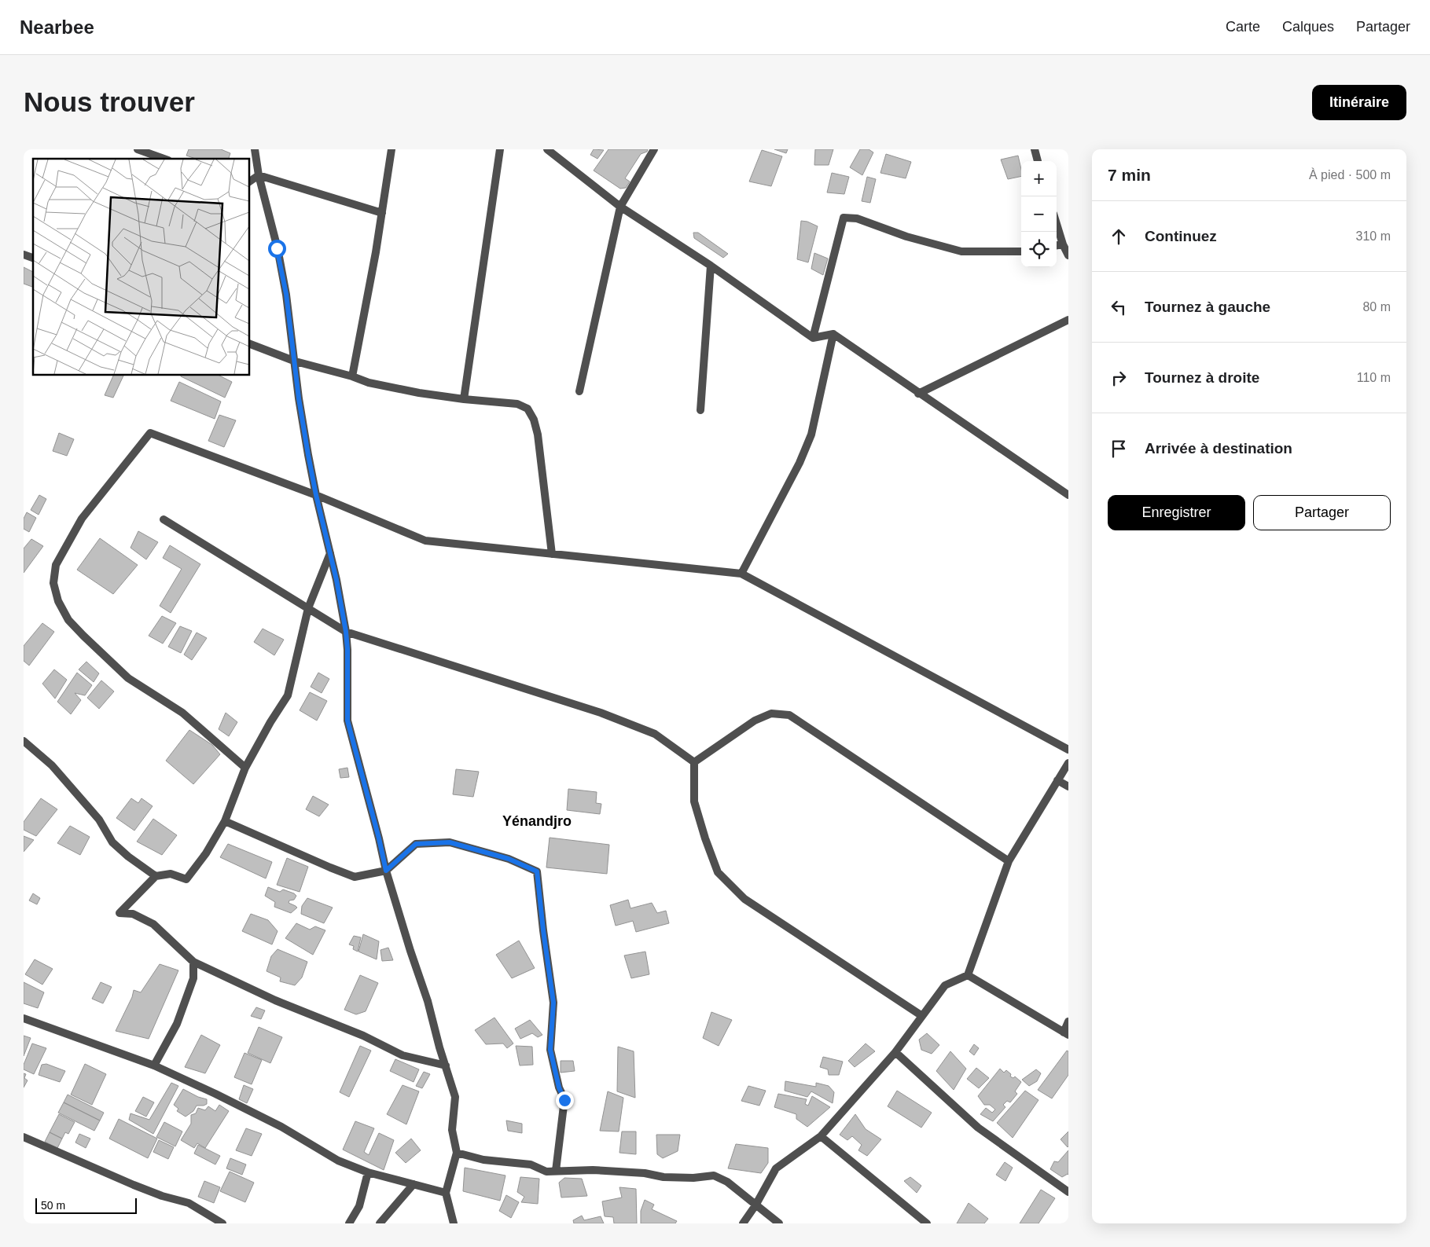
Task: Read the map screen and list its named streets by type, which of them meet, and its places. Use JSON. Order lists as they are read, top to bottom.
{
  "districts": ["Yénandjro"],
  "scale_bar": "50 m",
  "page": {
    "header": "Nearbee",
    "nav": ["Carte", "Calques", "Partager"],
    "buttons": [
      "Itinéraire",
      ["Enregistrer", "Partager"]
    ],
    "title": "Nous trouver",
    "heading": ["7 min", "À pied · 500 m"],
    "map_buttons": ["+", "−"],
    "list": [
      ["Continuez", "310 m"],
      ["Tournez à gauche", "80 m"],
      ["Tournez à droite", "110 m"],
      "Arrivée à destination"
    ],
    "scale": "50 m"
  }
}
